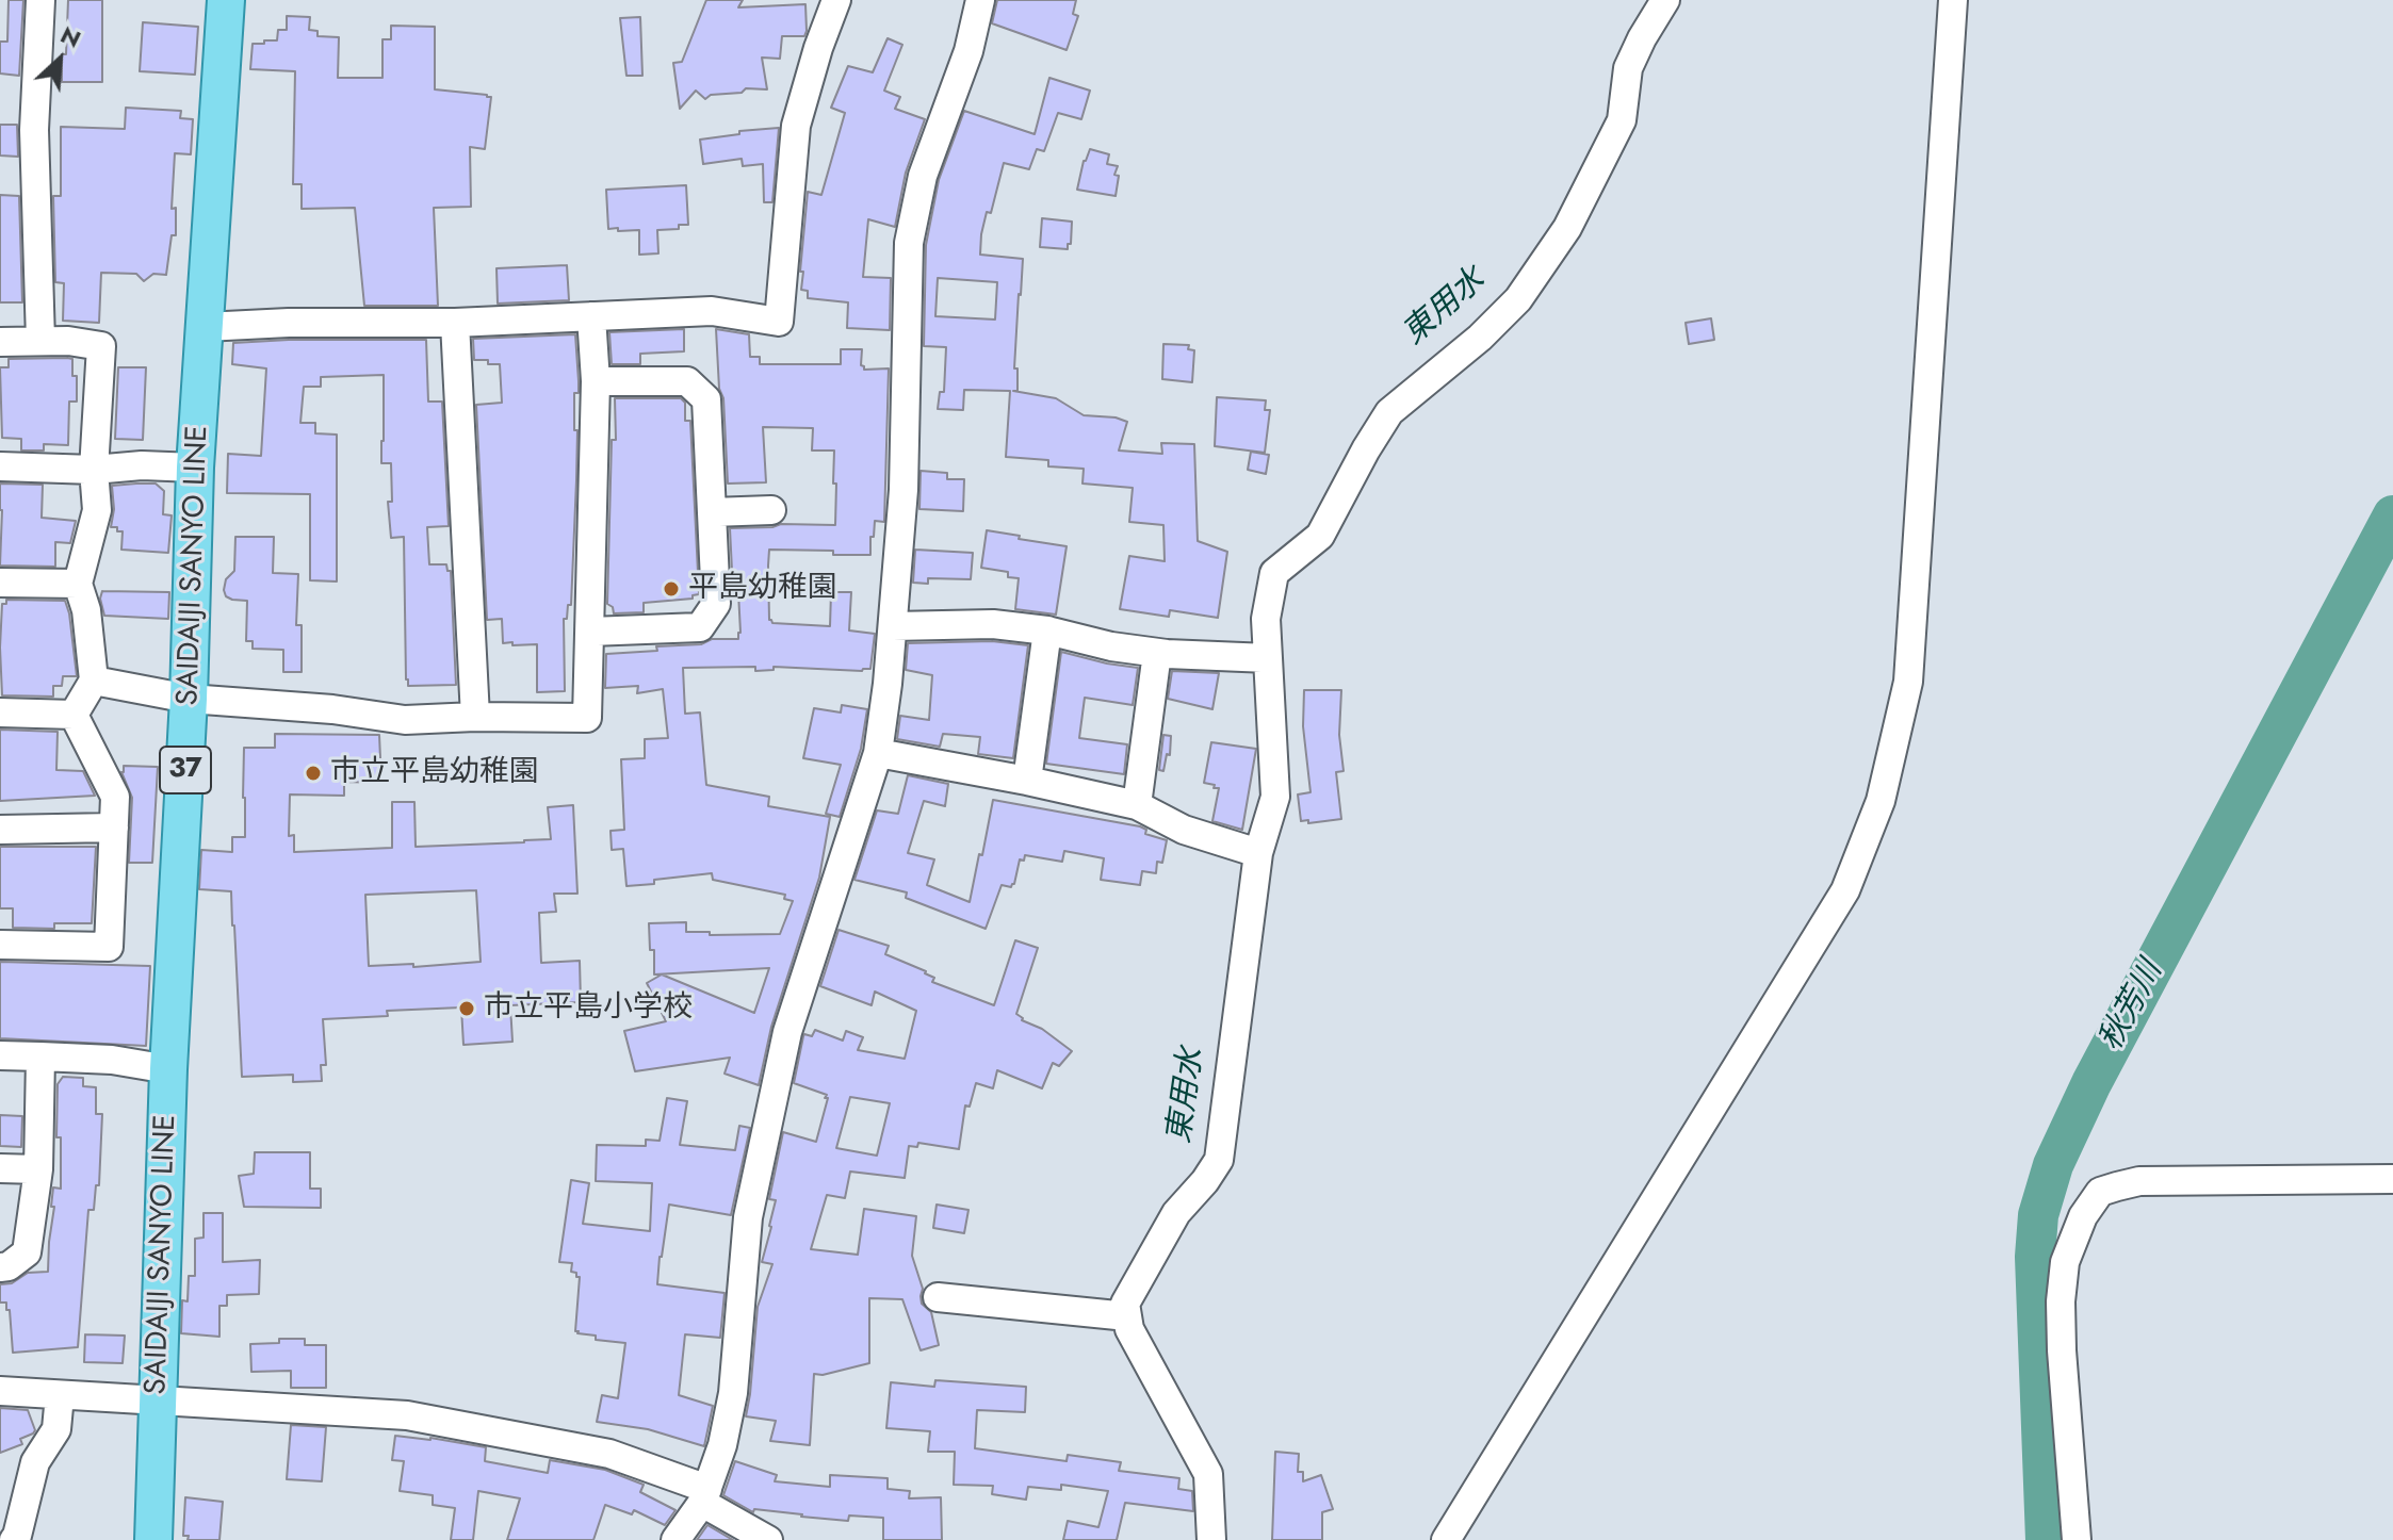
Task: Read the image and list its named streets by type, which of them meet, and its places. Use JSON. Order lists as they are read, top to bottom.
{
  "streets": {
    "main road": ["SAIDAIJI SANYO LINE", "37"]
  },
  "water": ["東用水", "秋芳川"],
  "places": ["平島幼稚園", "市立平島幼稚園", "市立平島小学校"],
  "north": "top right"
}
